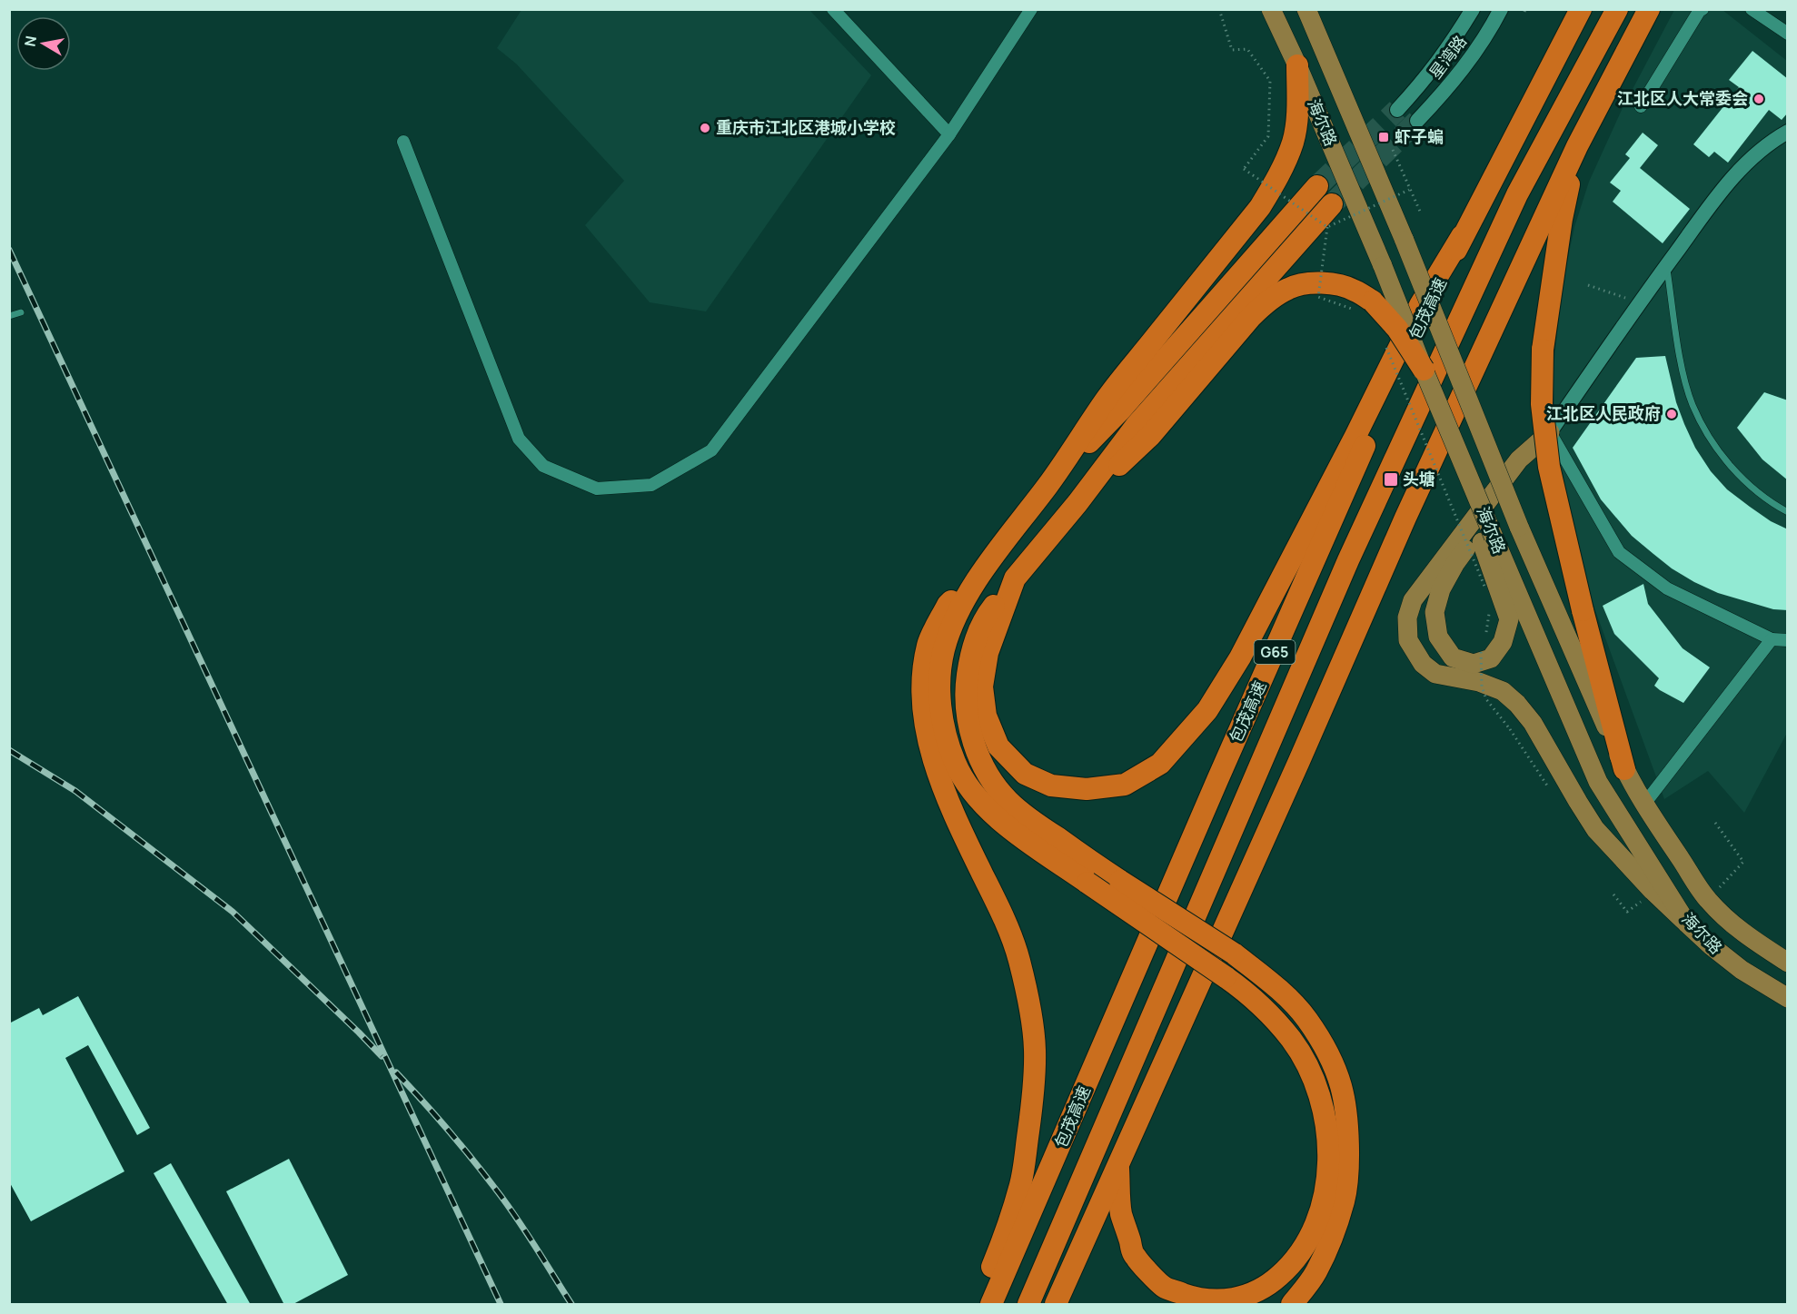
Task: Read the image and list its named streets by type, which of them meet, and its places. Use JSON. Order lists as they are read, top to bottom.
{
  "streets": {
    "highway": ["包茂高速", "G65"],
    "main road": ["海尔路"],
    "street": ["星湾路"]
  },
  "places": {
    "other": ["江北区人大常委会", "重庆市江北区港城小学校", "江北区人民政府"],
    "transit": ["虾子蝙", "头塘"]
  },
  "north": "left"
}
